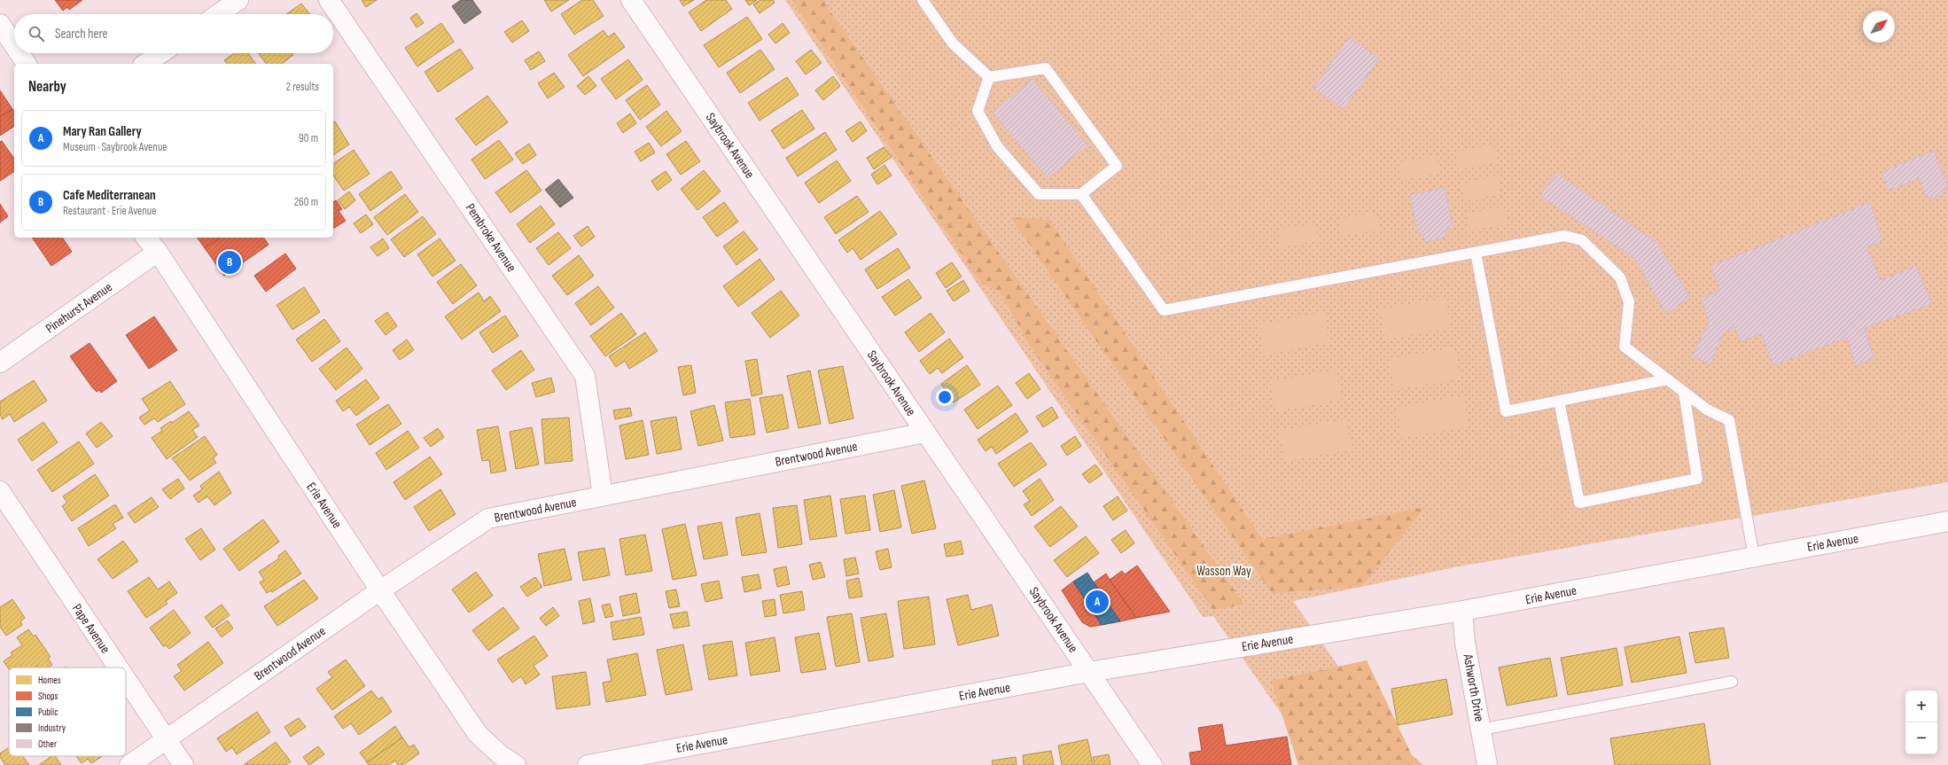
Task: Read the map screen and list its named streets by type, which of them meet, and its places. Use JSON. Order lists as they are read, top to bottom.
{
  "streets": {
    "street": [
      "Saybrook Avenue",
      "Pembroke Avenue",
      "Pinehurst Avenue",
      "Brentwood Avenue",
      "Erie Avenue",
      "Pape Avenue",
      "Ashworth Drive"
    ]
  },
  "crossings": [
    ["Saybrook Avenue", "Brentwood Avenue"],
    ["Saybrook Avenue", "Erie Avenue"],
    ["Pembroke Avenue", "Brentwood Avenue"],
    ["Pinehurst Avenue", "Erie Avenue"],
    ["Brentwood Avenue", "Erie Avenue"],
    ["Brentwood Avenue", "Pape Avenue"],
    ["Erie Avenue", "Ashworth Drive"]
  ],
  "parks": ["Wasson Way"],
  "legend": [
    "Homes",
    "Shops",
    "Public",
    "Industry",
    "Other"
  ],
  "north": "top right",
  "page": {
    "search": "Search here",
    "heading": ["Nearby", "2 results"],
    "list": [
      {
        "mark": "A",
        "name": "Mary Ran Gallery",
        "note": "Museum · Saybrook Avenue",
        "value": "90 m"
      },
      {
        "mark": "B",
        "name": "Cafe Mediterranean",
        "note": "Restaurant · Erie Avenue",
        "value": "260 m"
      }
    ],
    "pins": ["B", "A"],
    "map_buttons": ["+", "−"]
  }
}
